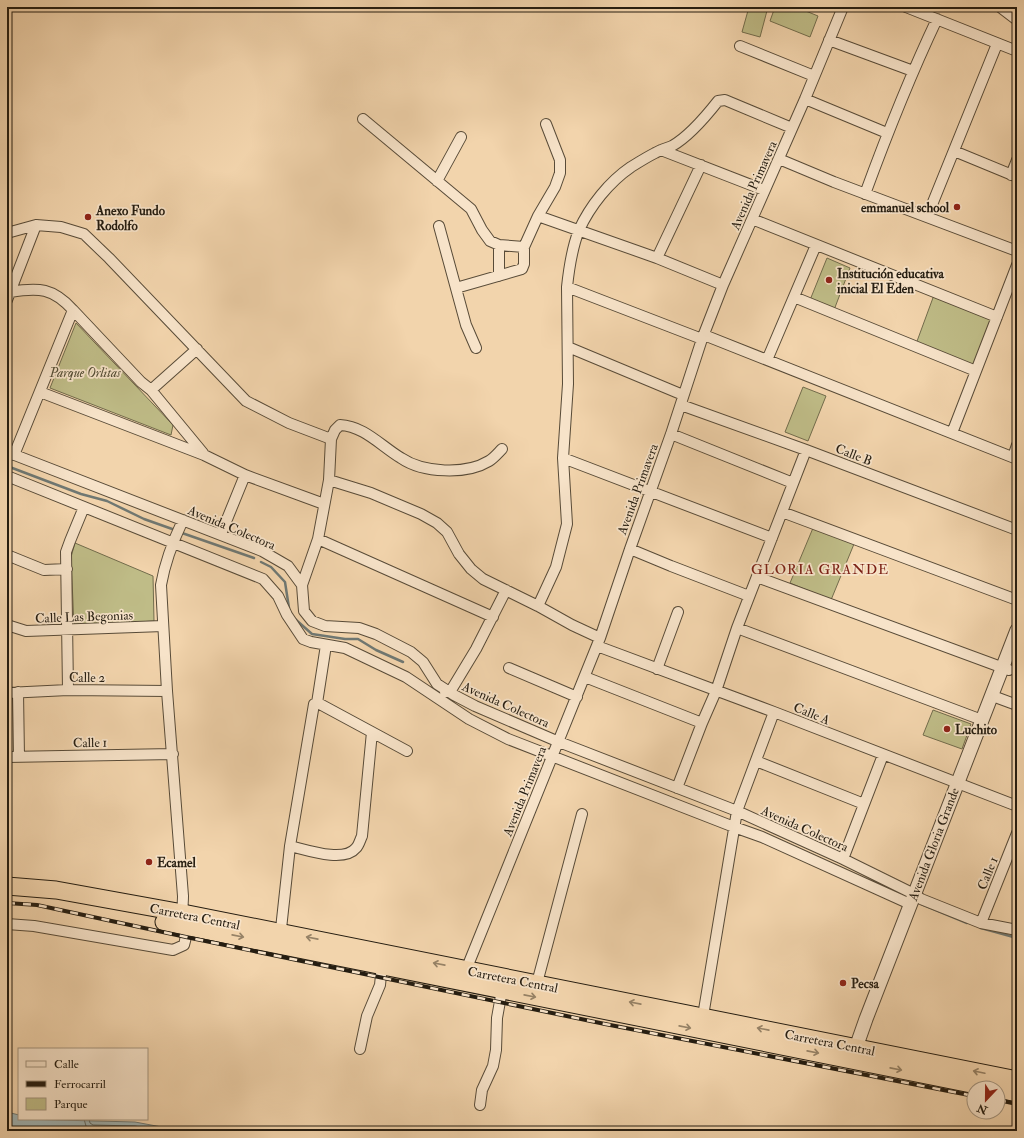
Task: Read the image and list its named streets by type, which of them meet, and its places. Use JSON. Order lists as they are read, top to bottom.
{
  "streets": {
    "highway": ["Carretera Central"],
    "street": [
      "Avenida Primavera",
      "Calle B",
      "Avenida Colectora",
      "Calle Las Begonias",
      "Calle 2",
      "Calle A",
      "Calle 1",
      "Avenida Gloria Grande"
    ]
  },
  "crossings": [
    ["Avenida Primavera", "Calle B"],
    ["Avenida Primavera", "Avenida Colectora"],
    ["Avenida Primavera", "Calle A"],
    ["Avenida Primavera", "Carretera Central"],
    ["Avenida Colectora", "Calle 1"],
    ["Avenida Colectora", "Avenida Gloria Grande"],
    ["Calle A", "Avenida Gloria Grande"],
    ["Avenida Gloria Grande", "Carretera Central"]
  ],
  "districts": ["GLORIA GRANDE"],
  "parks": ["Parque Orlitas"],
  "places": [
    "emmanuel school",
    "Anexo Fundo Rodolfo",
    "Institución educativa inicial El Eden",
    "Luchito",
    "Ecamel",
    "Pecsa"
  ],
  "legend": ["Calle", "Ferrocarril", "Parque"],
  "north": "bottom"
}
